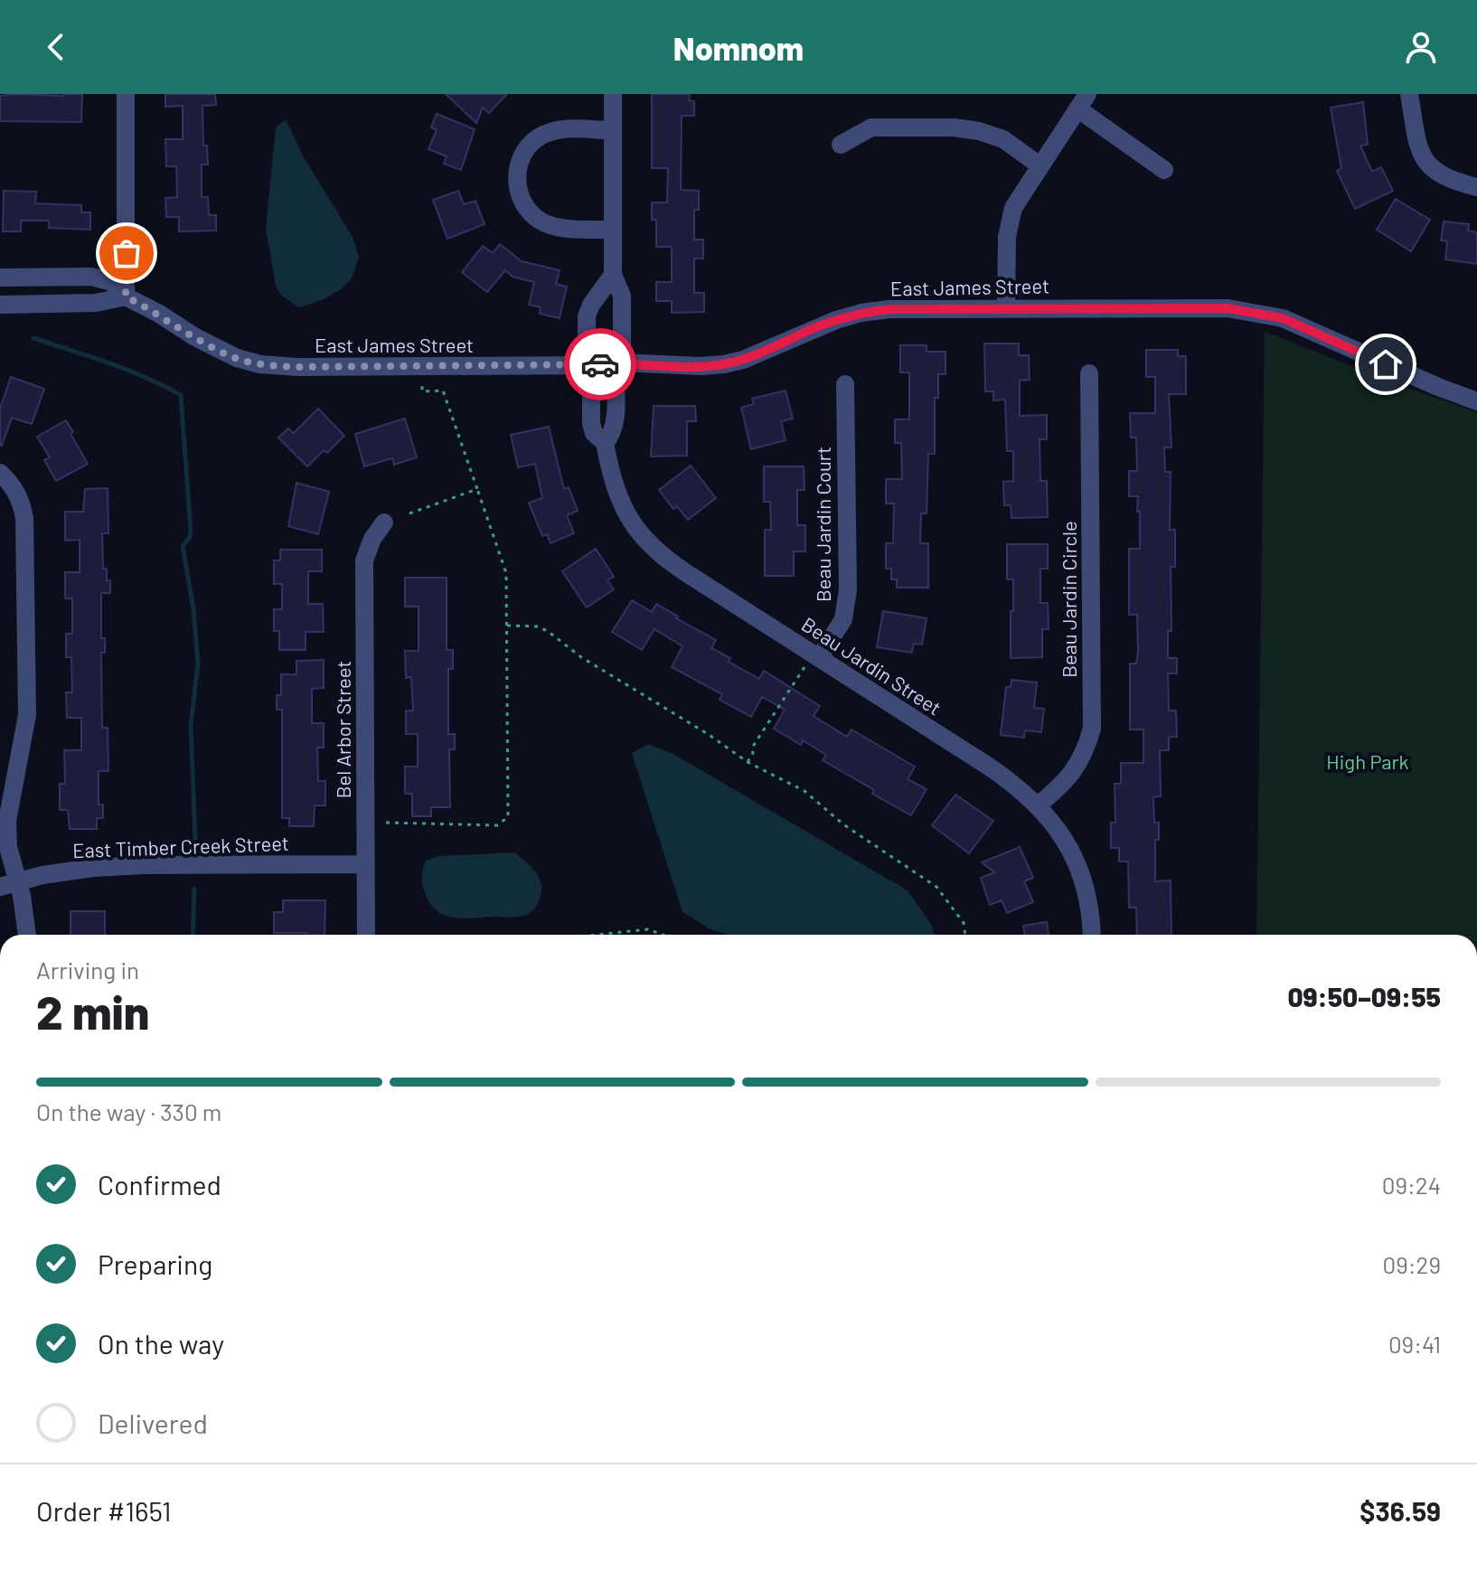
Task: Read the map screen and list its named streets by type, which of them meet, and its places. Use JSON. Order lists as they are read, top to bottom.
{
  "streets": {
    "street": [
      "East James Street",
      "Beau Jardin Court",
      "Beau Jardin Circle",
      "Beau Jardin Street",
      "Bel Arbor Street",
      "East Timber Creek Street"
    ]
  },
  "crossings": [
    ["East James Street", "Beau Jardin Street"],
    ["Beau Jardin Court", "Beau Jardin Street"],
    ["Beau Jardin Circle", "Beau Jardin Street"],
    ["Bel Arbor Street", "East Timber Creek Street"]
  ],
  "parks": ["High Park"],
  "page": {
    "header": "Nomnom",
    "heading": ["2 min", "Arriving in", "09:50–09:55"],
    "panel": ["Order #1651", "$36.59"],
    "bar": "On the way · 330 m",
    "list": [
      ["Confirmed", "09:24"],
      ["Preparing", "09:29"],
      ["On the way", "09:41"],
      "Delivered"
    ]
  }
}
